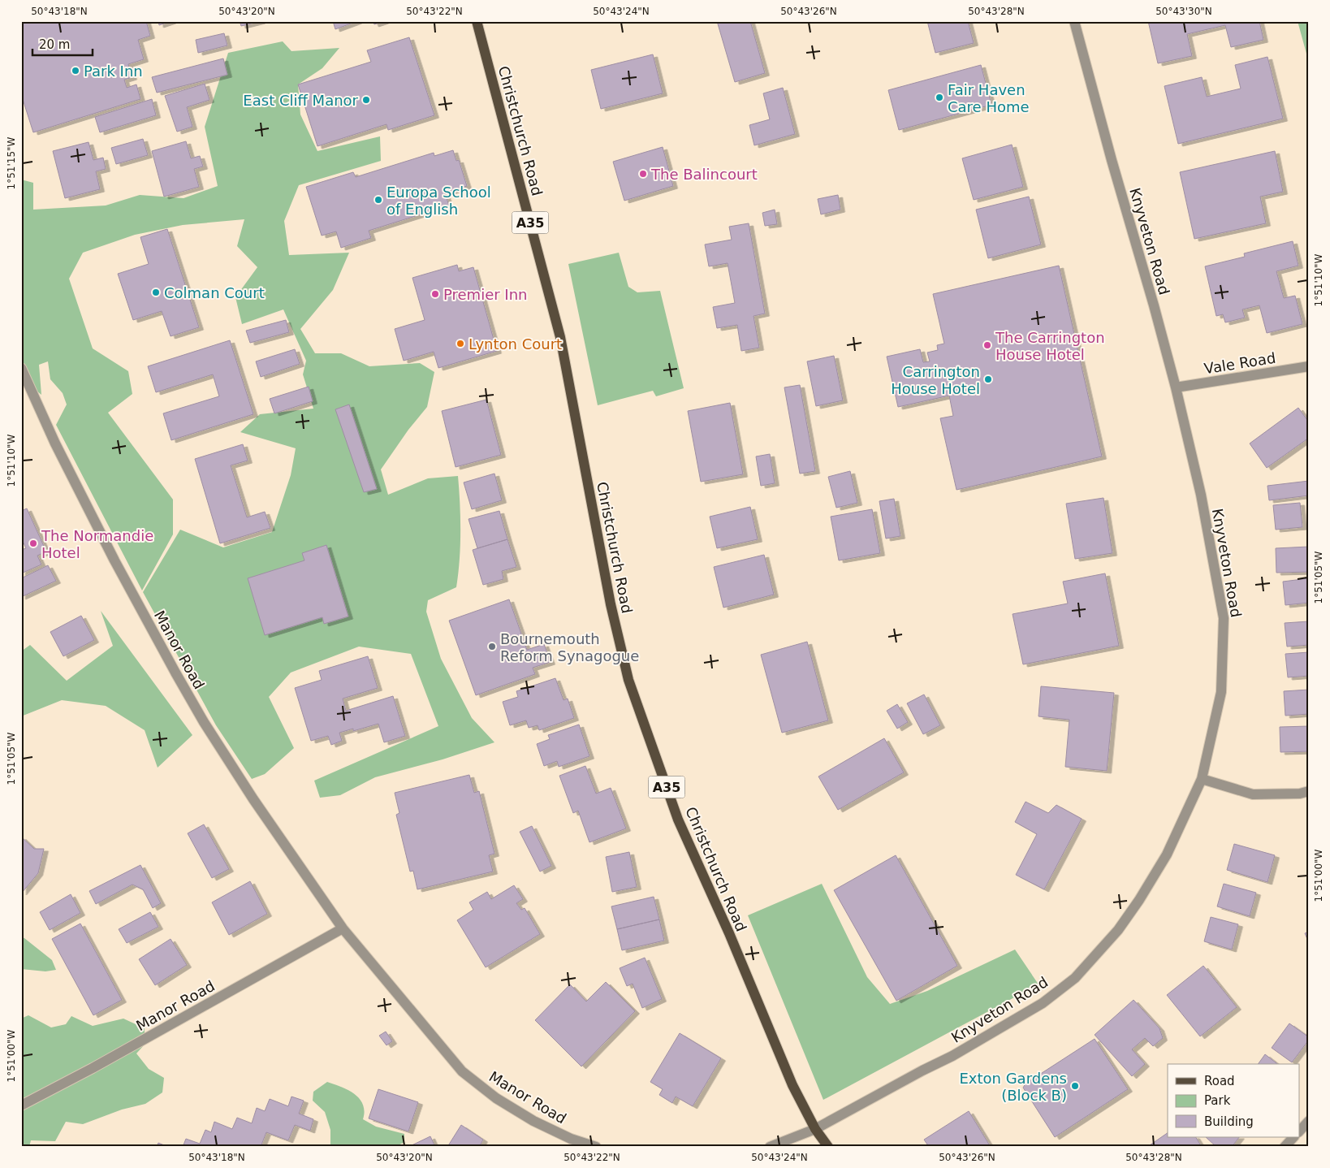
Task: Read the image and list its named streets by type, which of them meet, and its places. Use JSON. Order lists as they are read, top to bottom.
{
  "streets": {
    "main road": ["Christchurch Road", "A35"],
    "street": ["Knyveton Road", "Vale Road", "Manor Road"]
  },
  "crossings": [
    ["Christchurch Road", "Knyveton Road"],
    ["Knyveton Road", "Vale Road"]
  ],
  "places": [
    "Park Inn",
    "Fair Haven Care Home",
    "East Cliff Manor",
    "The Balincourt",
    "Europa School of English",
    "Colman Court",
    "Premier Inn",
    "Lynton Court",
    "The Carrington House Hotel",
    "Carrington House Hotel",
    "The Normandie Hotel",
    "Bournemouth Reform Synagogue",
    "Exton Gardens (Block B)"
  ],
  "legend": ["Road", "Park", "Building"],
  "scale_bar": "20 m",
  "coordinates": [
    "50°43'18\"N",
    "50°43'20\"N",
    "50°43'22\"N",
    "50°43'24\"N",
    "50°43'26\"N",
    "50°43'28\"N",
    "50°43'30\"N",
    "1°51'15\"W",
    "1°51'10\"W",
    "1°51'05\"W",
    "1°51'00\"W"
  ]
}
